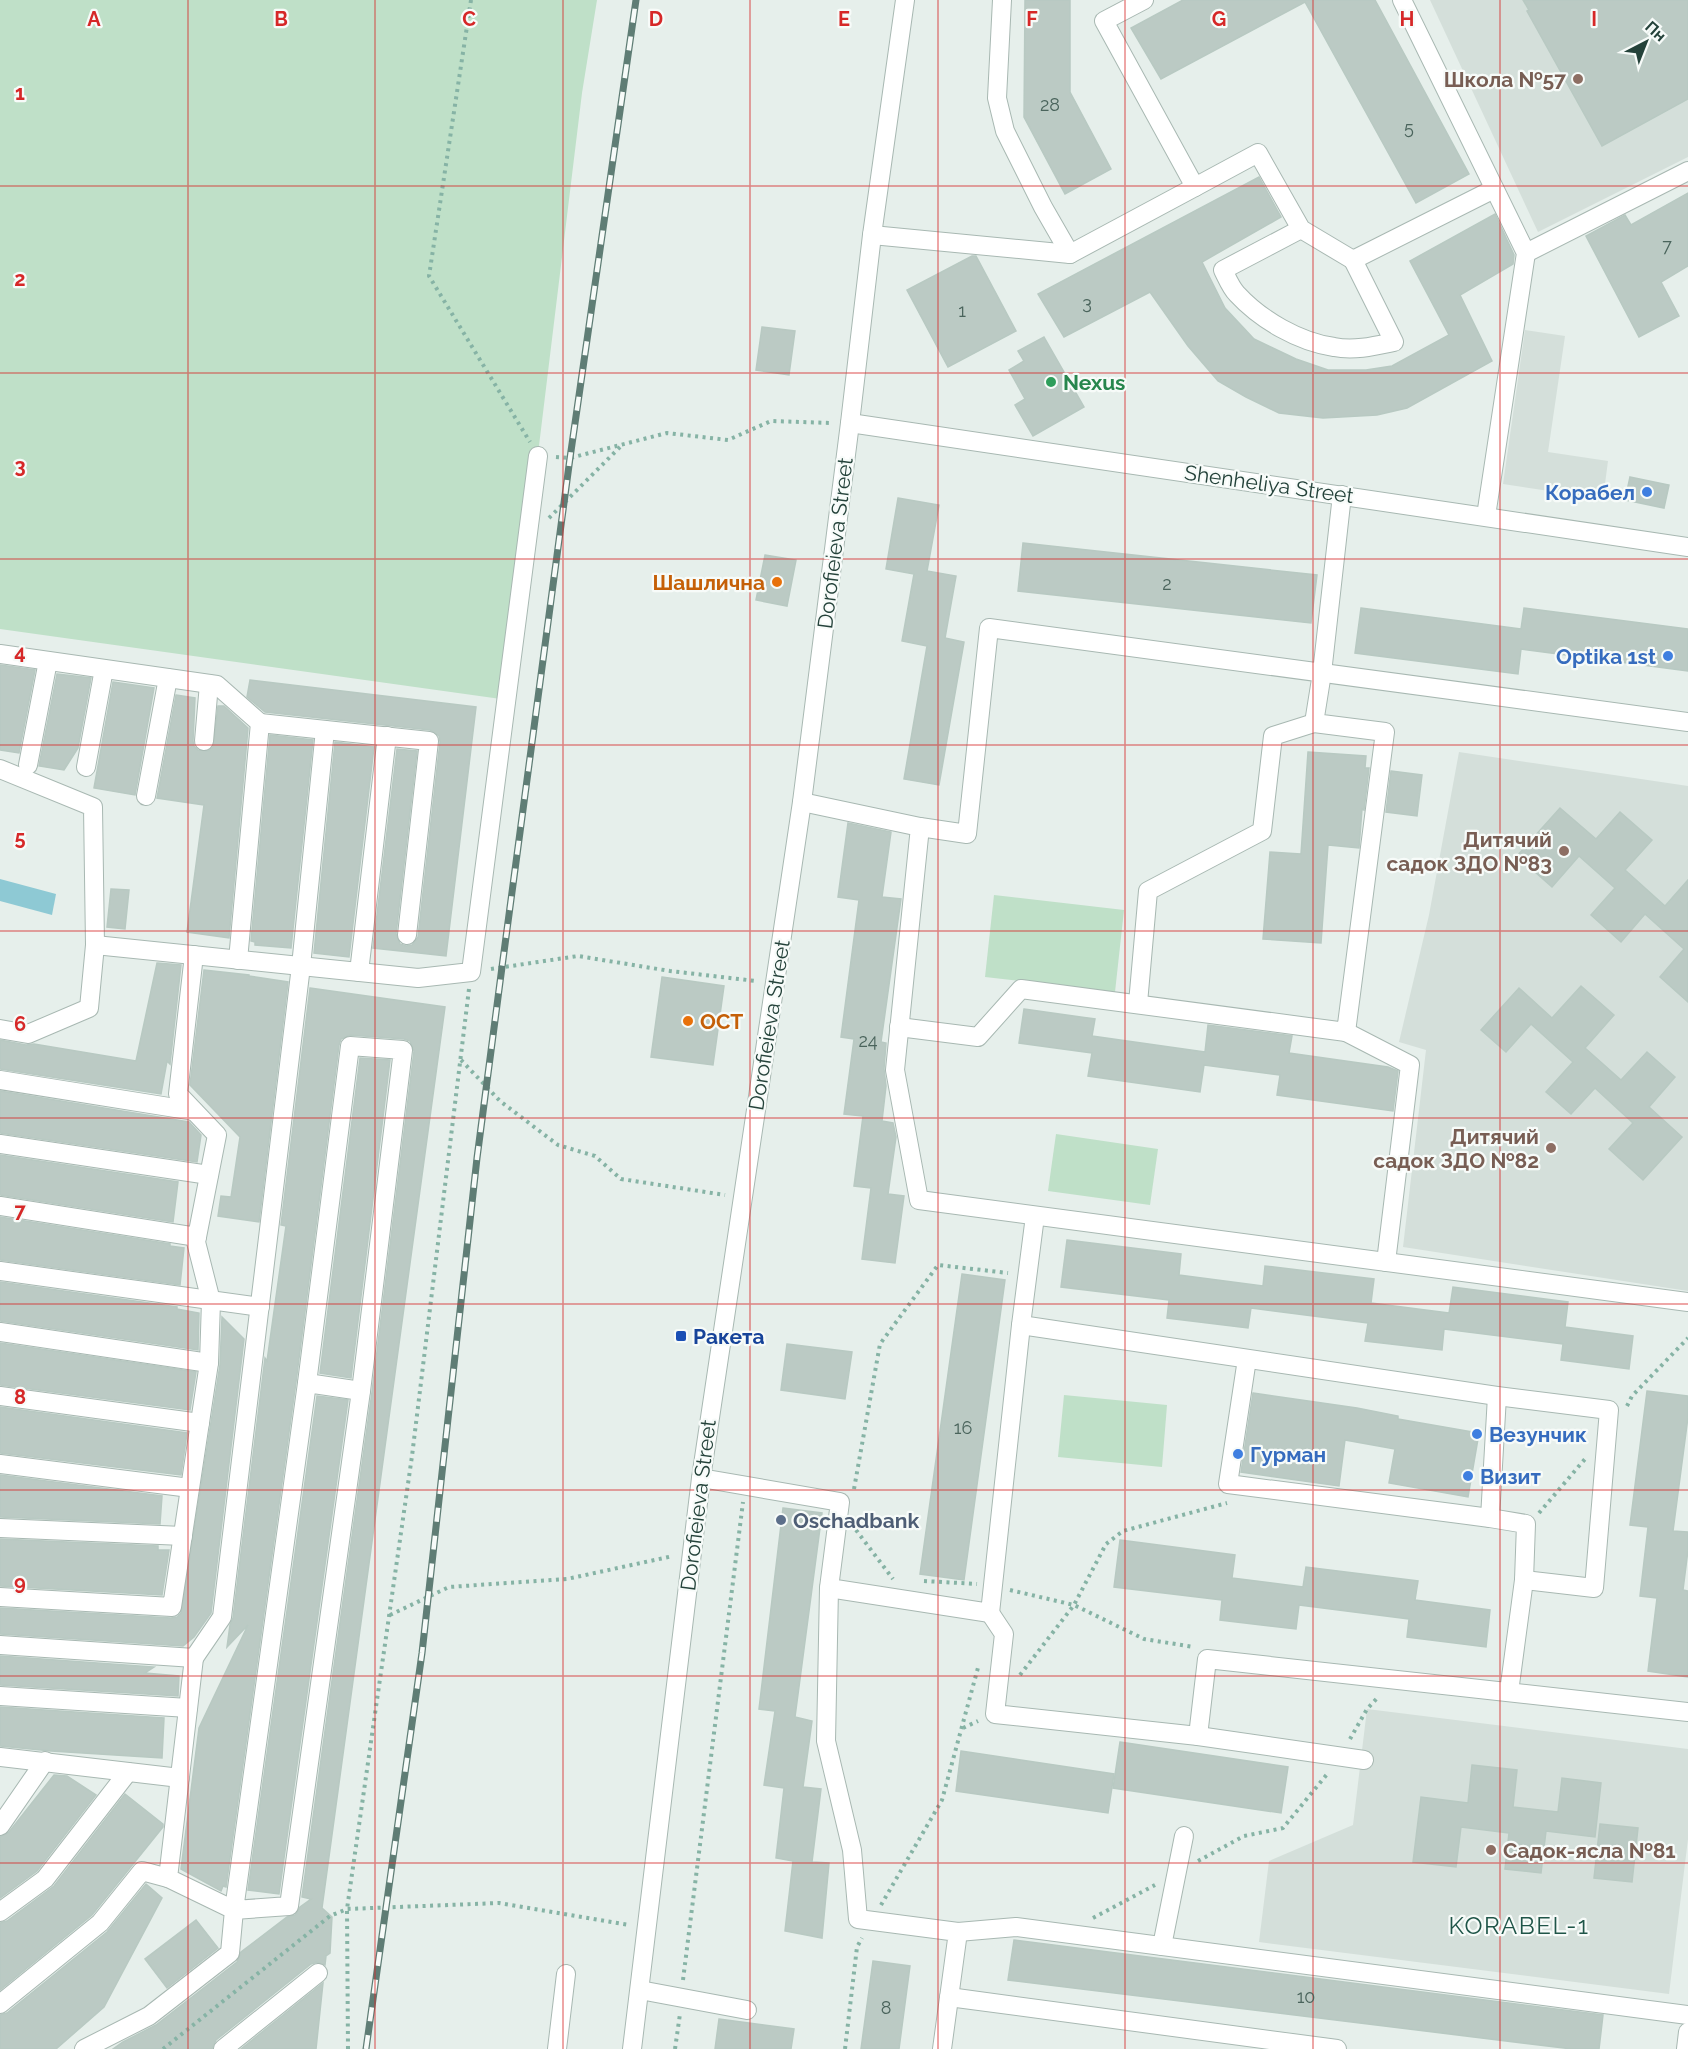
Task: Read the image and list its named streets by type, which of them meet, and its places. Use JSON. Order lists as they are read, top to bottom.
{
  "streets": {
    "street": ["Shenheliya Street", "Dorofieieva Street"]
  },
  "crossings": [
    ["Shenheliya Street", "Dorofieieva Street"]
  ],
  "districts": ["KORABEL-1"],
  "places": {
    "other": [
      "Школа №57",
      "Nexus",
      "Корабел",
      "Шашлична",
      "Оptika 1st",
      "Дитячий садок ЗДО №83",
      "ОСТ",
      "Дитячий садок ЗДО №82",
      "Везунчик",
      "Гурман",
      "Визит",
      "Oschadbank",
      "Садок-ясла №81"
    ],
    "transit": ["Ракета"]
  },
  "house_numbers": [
    "28",
    "5",
    "7",
    "3",
    "1",
    "2",
    "24",
    "16",
    "10",
    "8"
  ],
  "north": "top right",
  "grid": {
    "columns": [
      "A",
      "B",
      "C",
      "D",
      "E",
      "F",
      "G",
      "H",
      "I"
    ],
    "rows": [
      "1",
      "2",
      "3",
      "4",
      "5",
      "6",
      "7",
      "8",
      "9"
    ]
  }
}
